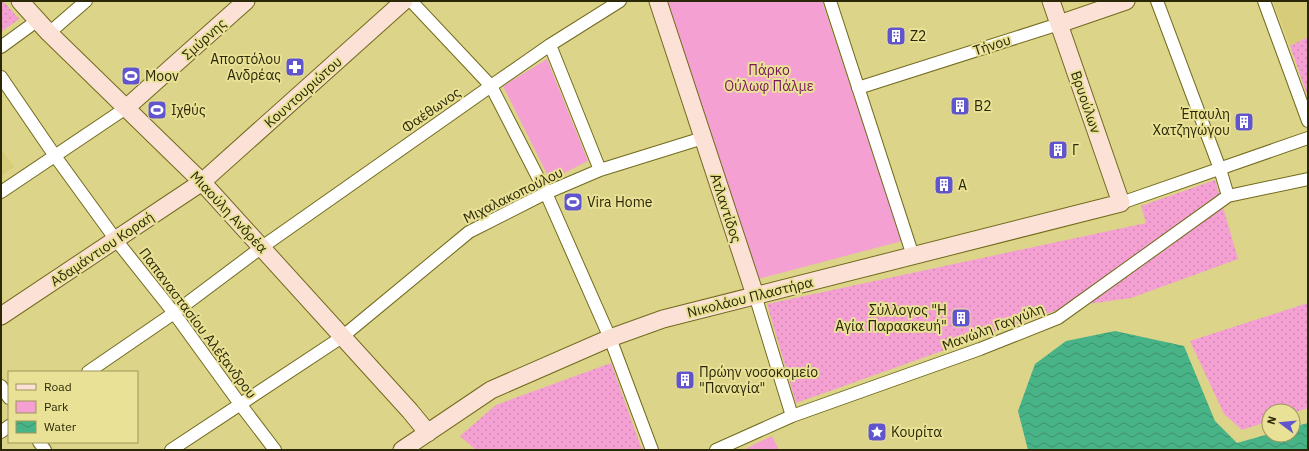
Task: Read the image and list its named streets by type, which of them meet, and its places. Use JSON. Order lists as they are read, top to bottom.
{
  "streets": {
    "street": [
      "Σμύρνης",
      "Τήνου",
      "Κουντουριώτου",
      "Βρυούλων",
      "Φαέθωνος",
      "Μιχαλακοπούλου",
      "Ατλαντίδος",
      "Μιαούλη Ανδρέα",
      "Αδαμάντιου Κοραή",
      "Νικολάου Πλαστήρα",
      "Παπαναστασίου Αλέξανδρου",
      "Μανώλη Γαγγύλη"
    ]
  },
  "crossings": [
    ["Σμύρνης", "Μιαούλη Ανδρέα"],
    ["Τήνου", "Βρυούλων"],
    ["Κουντουριώτου", "Μιαούλη Ανδρέα"],
    ["Κουντουριώτου", "Αδαμάντιου Κοραή"],
    ["Βρυούλων", "Νικολάου Πλαστήρα"],
    ["Φαέθωνος", "Μιαούλη Ανδρέα"],
    ["Φαέθωνος", "Παπαναστασίου Αλέξανδρου"],
    ["Μιχαλακοπούλου", "Ατλαντίδος"],
    ["Μιχαλακοπούλου", "Μιαούλη Ανδρέα"],
    ["Μιχαλακοπούλου", "Παπαναστασίου Αλέξανδρου"],
    ["Ατλαντίδος", "Νικολάου Πλαστήρα"],
    ["Ατλαντίδος", "Μανώλη Γαγγύλη"],
    ["Μιαούλη Ανδρέα", "Αδαμάντιου Κοραή"],
    ["Μιαούλη Ανδρέα", "Νικολάου Πλαστήρα"],
    ["Αδαμάντιου Κοραή", "Παπαναστασίου Αλέξανδρου"]
  ],
  "parks": ["Πάρκο Ούλωφ Πάλμε"],
  "places": {
    "building": [
      "Ζ2",
      "Β2",
      "Έπαυλη Χατζηγώγου",
      "Γ",
      "Α",
      "Σύλλογος \"Η Αγία Παρασκευή\"",
      "Πρώην νοσοκομείο \"Παναγία\""
    ],
    "pharmacy": ["Αποστόλου Ανδρέας"],
    "sports": ["Moov", "Ιχθύς", "Vira Home"],
    "place": ["Κουρίτα"]
  },
  "legend": ["Road", "Park", "Water"],
  "north": "left"
}
